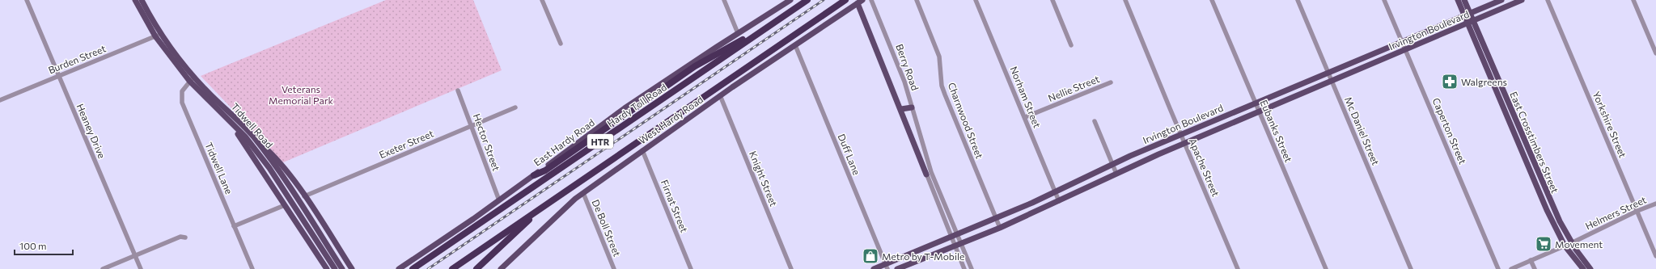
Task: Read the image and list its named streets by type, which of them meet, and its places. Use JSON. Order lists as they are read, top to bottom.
{
  "streets": {
    "highway": ["Hardy Toll Road", "HTR"],
    "main road": [
      "Irvington Boulevard",
      "West Hardy Road",
      "Tidwell Road",
      "East Hardy Road",
      "East Crosstimbers Street"
    ],
    "street": [
      "Burden Street",
      "Berry Road",
      "Nellie Street",
      "Norham Street",
      "Charnwood Street",
      "Yorkshire Street",
      "Heaney Drive",
      "Eubanks Street",
      "Mc Daniel Street",
      "Caperton Street",
      "Hector Street",
      "Exeter Street",
      "Duff Lane",
      "Apache Street",
      "Tidwell Lane",
      "Knight Street",
      "Firnat Street",
      "Helmers Street",
      "De Boll Street"
    ]
  },
  "crossings": [
    ["Irvington Boulevard", "Berry Road"],
    ["Irvington Boulevard", "Norham Street"],
    ["Irvington Boulevard", "Charnwood Street"],
    ["Irvington Boulevard", "Eubanks Street"],
    ["Irvington Boulevard", "Mc Daniel Street"],
    ["Irvington Boulevard", "Caperton Street"],
    ["Irvington Boulevard", "East Crosstimbers Street"],
    ["Irvington Boulevard", "Duff Lane"],
    ["Irvington Boulevard", "Apache Street"],
    ["Burden Street", "Tidwell Road"],
    ["Burden Street", "Heaney Drive"],
    ["Nellie Street", "Norham Street"],
    ["West Hardy Road", "Duff Lane"],
    ["West Hardy Road", "Knight Street"],
    ["West Hardy Road", "Firnat Street"],
    ["West Hardy Road", "De Boll Street"],
    ["Yorkshire Street", "Helmers Street"],
    ["Tidwell Road", "Tidwell Lane"],
    ["Hector Street", "East Hardy Road"],
    ["Hector Street", "Exeter Street"],
    ["East Crosstimbers Street", "Helmers Street"]
  ],
  "parks": ["Veterans Memorial Park"],
  "places": {
    "pharmacy": ["Walgreens"],
    "supermarket": ["Movement"],
    "shop": ["Metro by T-Mobile"]
  },
  "scale_bar": "100 m"
}
